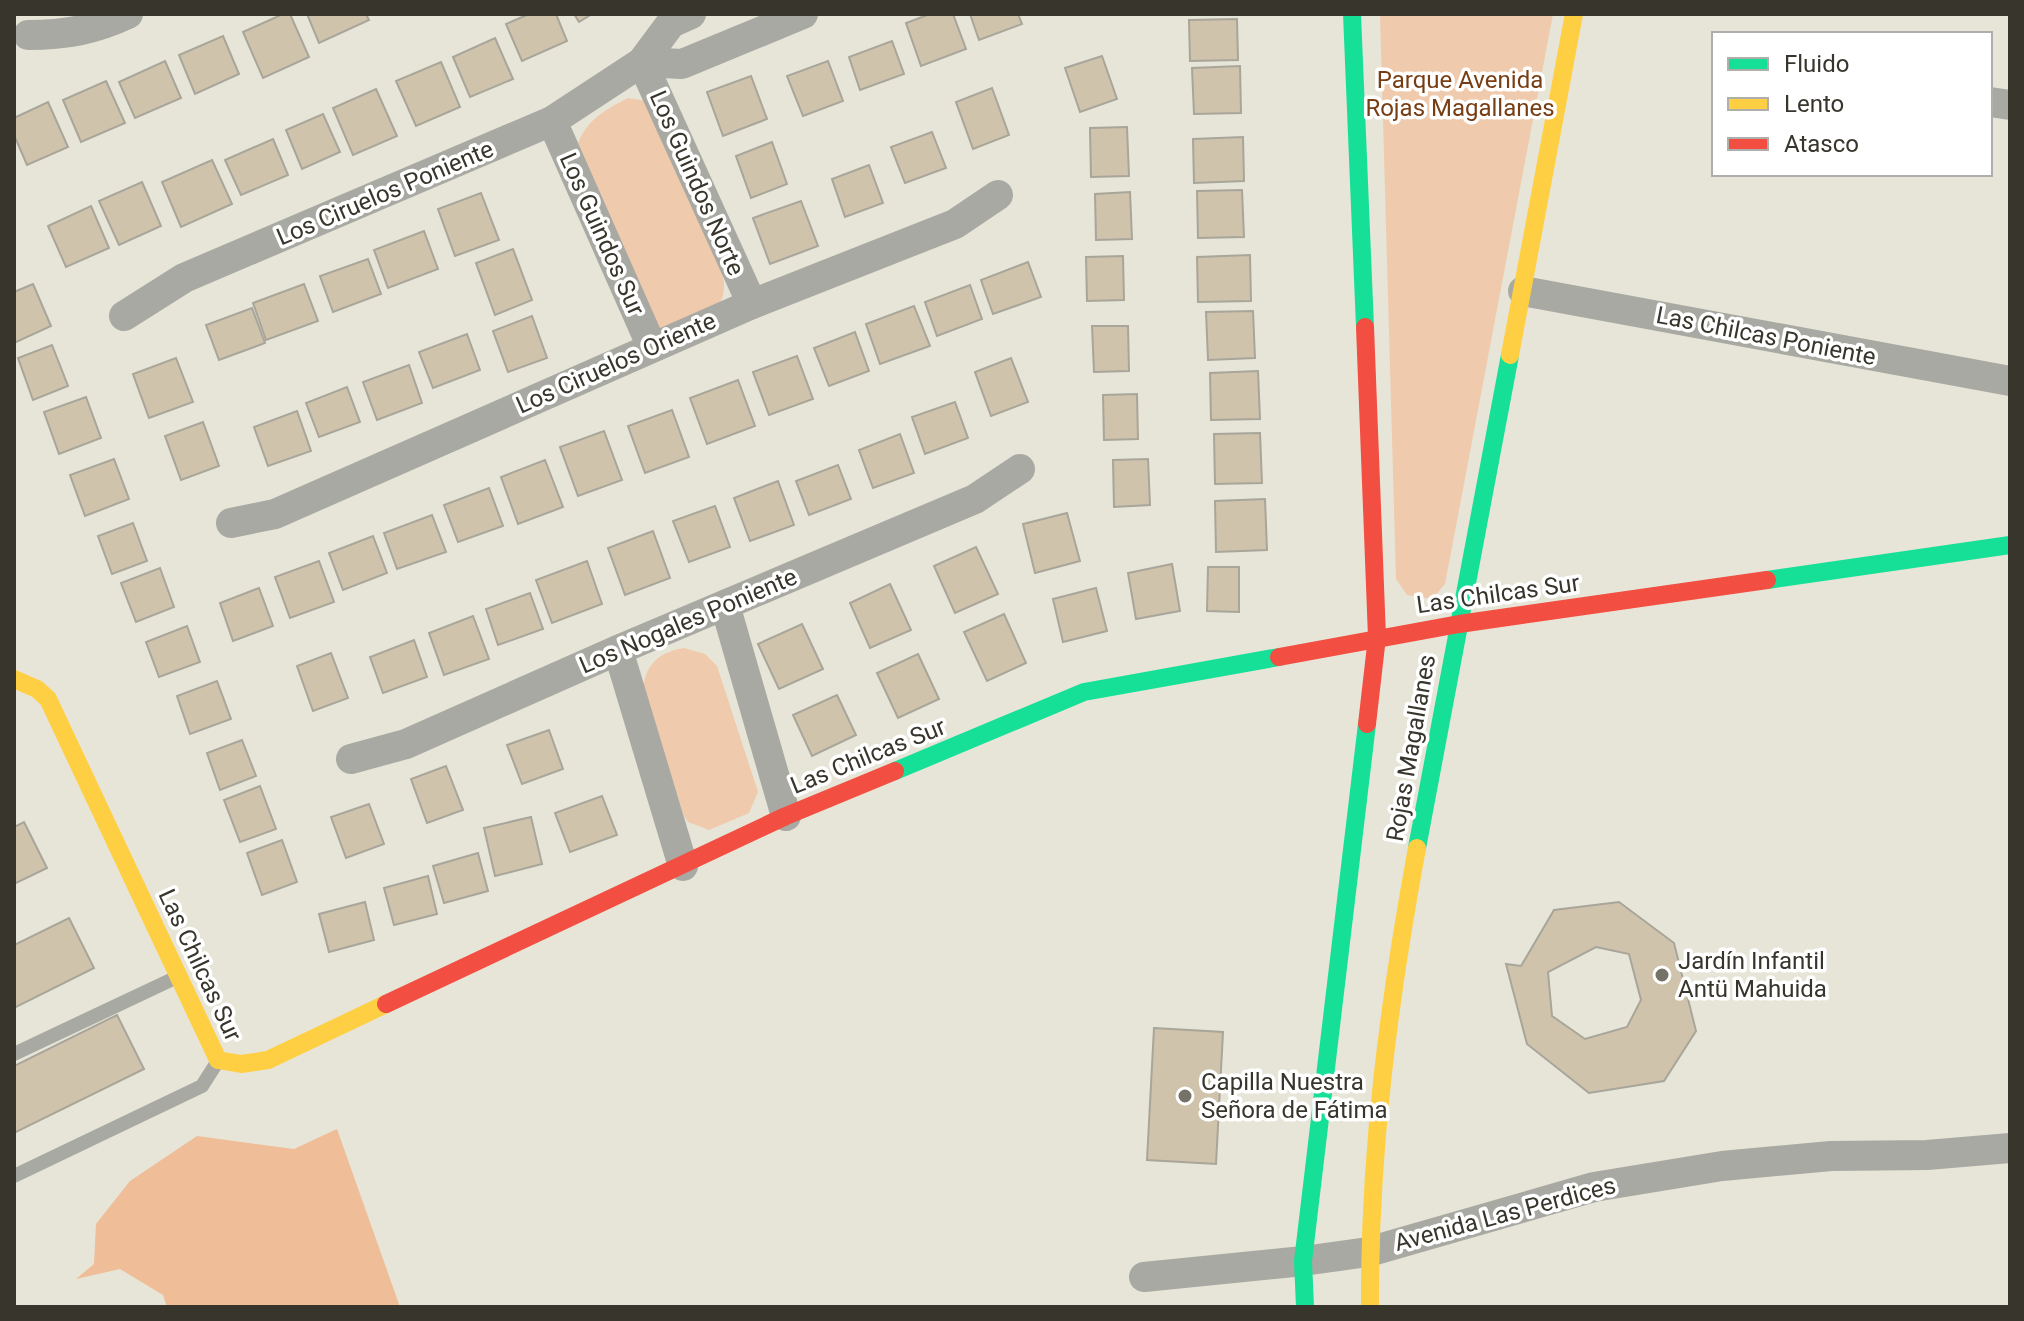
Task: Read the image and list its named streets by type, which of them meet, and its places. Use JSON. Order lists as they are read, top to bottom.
{
  "streets": {
    "street": [
      "Los Guindos Norte",
      "Los Ciruelos Poniente",
      "Los Guindos Sur",
      "Las Chilcas Poniente",
      "Los Ciruelos Oriente",
      "Las Chilcas Sur",
      "Los Nogales Poniente",
      "Rojas Magallanes",
      "Avenida Las Perdices"
    ]
  },
  "crossings": [
    ["Los Guindos Norte", "Los Ciruelos Poniente"],
    ["Los Guindos Norte", "Los Ciruelos Oriente"],
    ["Los Ciruelos Poniente", "Los Guindos Sur"],
    ["Los Guindos Sur", "Los Ciruelos Oriente"],
    ["Las Chilcas Poniente", "Rojas Magallanes"],
    ["Las Chilcas Sur", "Rojas Magallanes"],
    ["Rojas Magallanes", "Avenida Las Perdices"]
  ],
  "parks": ["Parque Avenida Rojas Magallanes"],
  "places": ["Jardín Infantil Antü Mahuida", "Capilla Nuestra Señora de Fátima"],
  "legend": ["Fluido", "Lento", "Atasco"]
}
